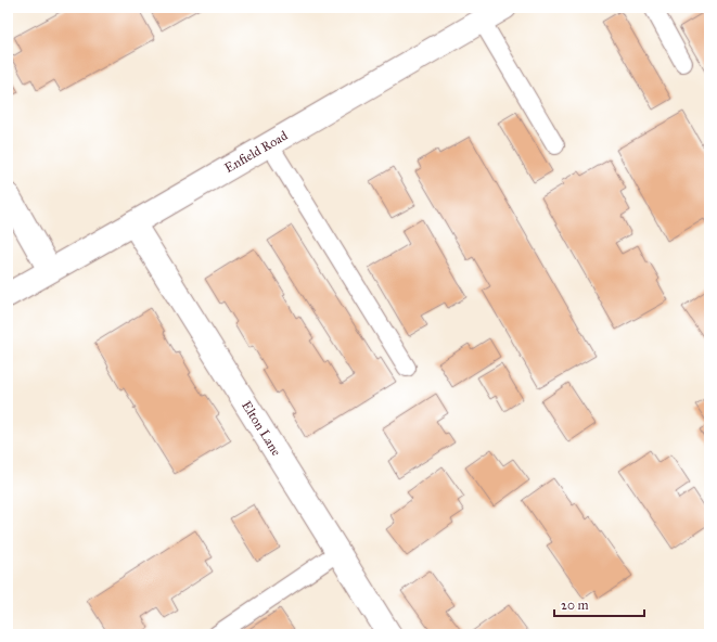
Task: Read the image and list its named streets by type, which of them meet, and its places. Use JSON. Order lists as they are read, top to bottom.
{
  "streets": {
    "street": ["Enfield Road", "Elton Lane"]
  },
  "crossings": [
    ["Enfield Road", "Elton Lane"]
  ],
  "scale_bar": "20 m"
}
